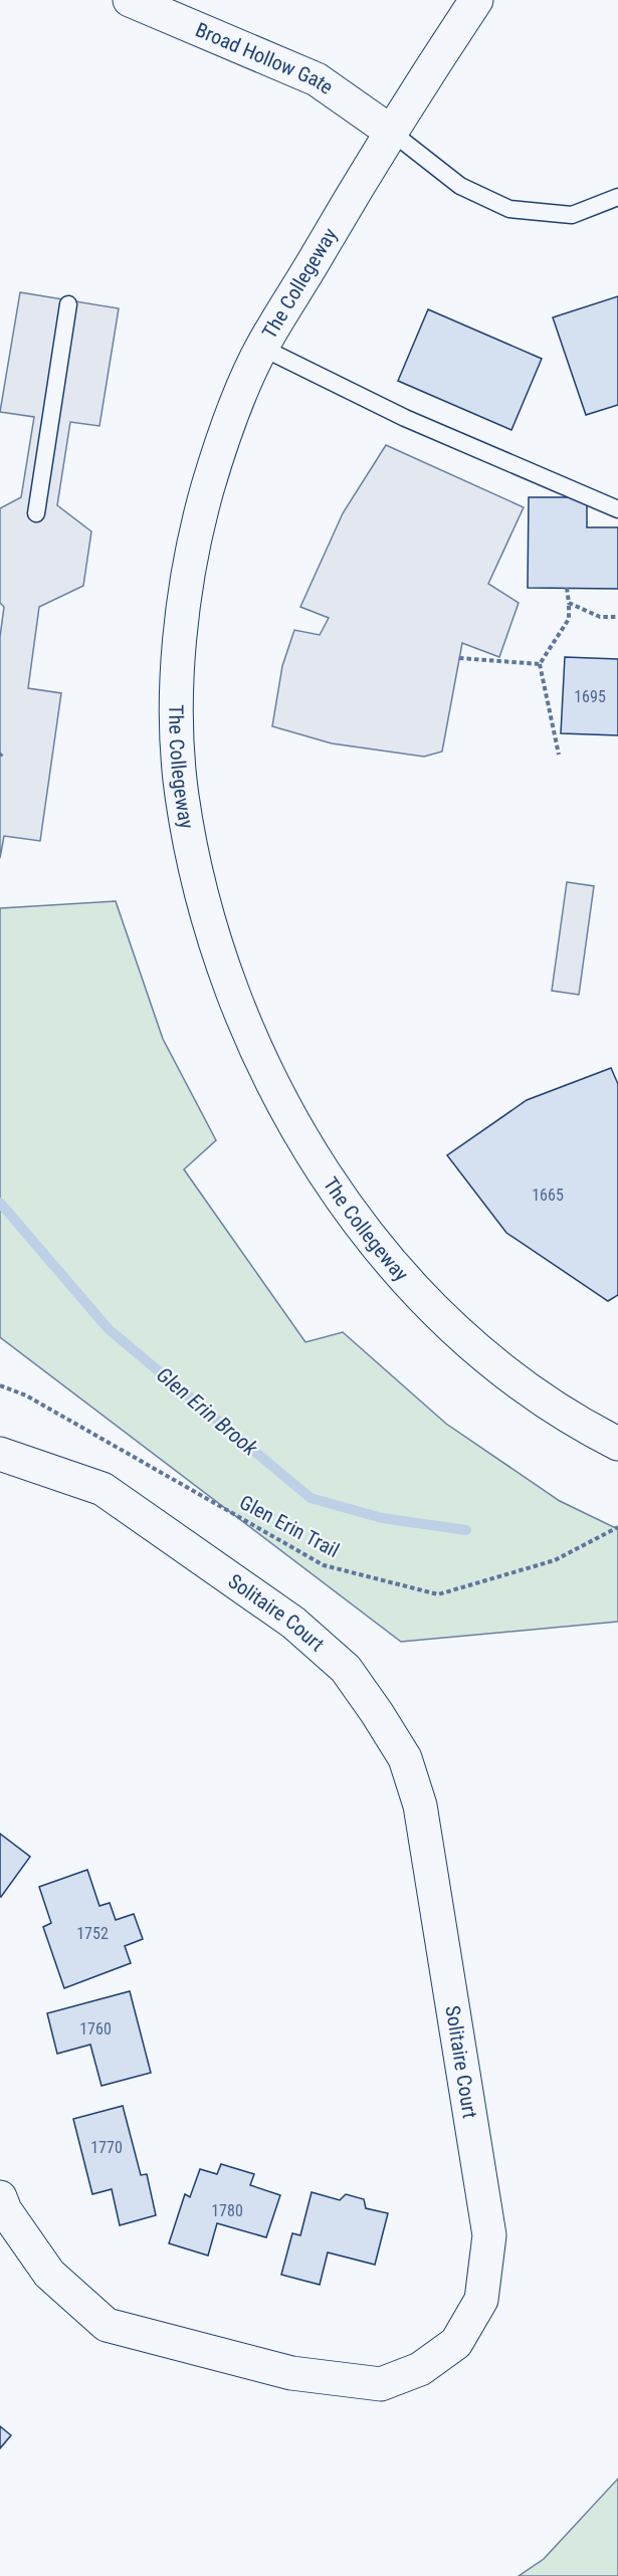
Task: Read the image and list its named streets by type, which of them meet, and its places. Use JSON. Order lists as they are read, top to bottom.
{
  "streets": {
    "street": ["Broad Hollow Gate", "The Collegeway", "Solitaire Court"],
    "path": ["Glen Erin Trail"]
  },
  "crossings": [
    ["Broad Hollow Gate", "The Collegeway"]
  ],
  "water": ["Glen Erin Brook"],
  "house_numbers": [
    "1695",
    "1665",
    "1752",
    "1760",
    "1770",
    "1780"
  ]
}
